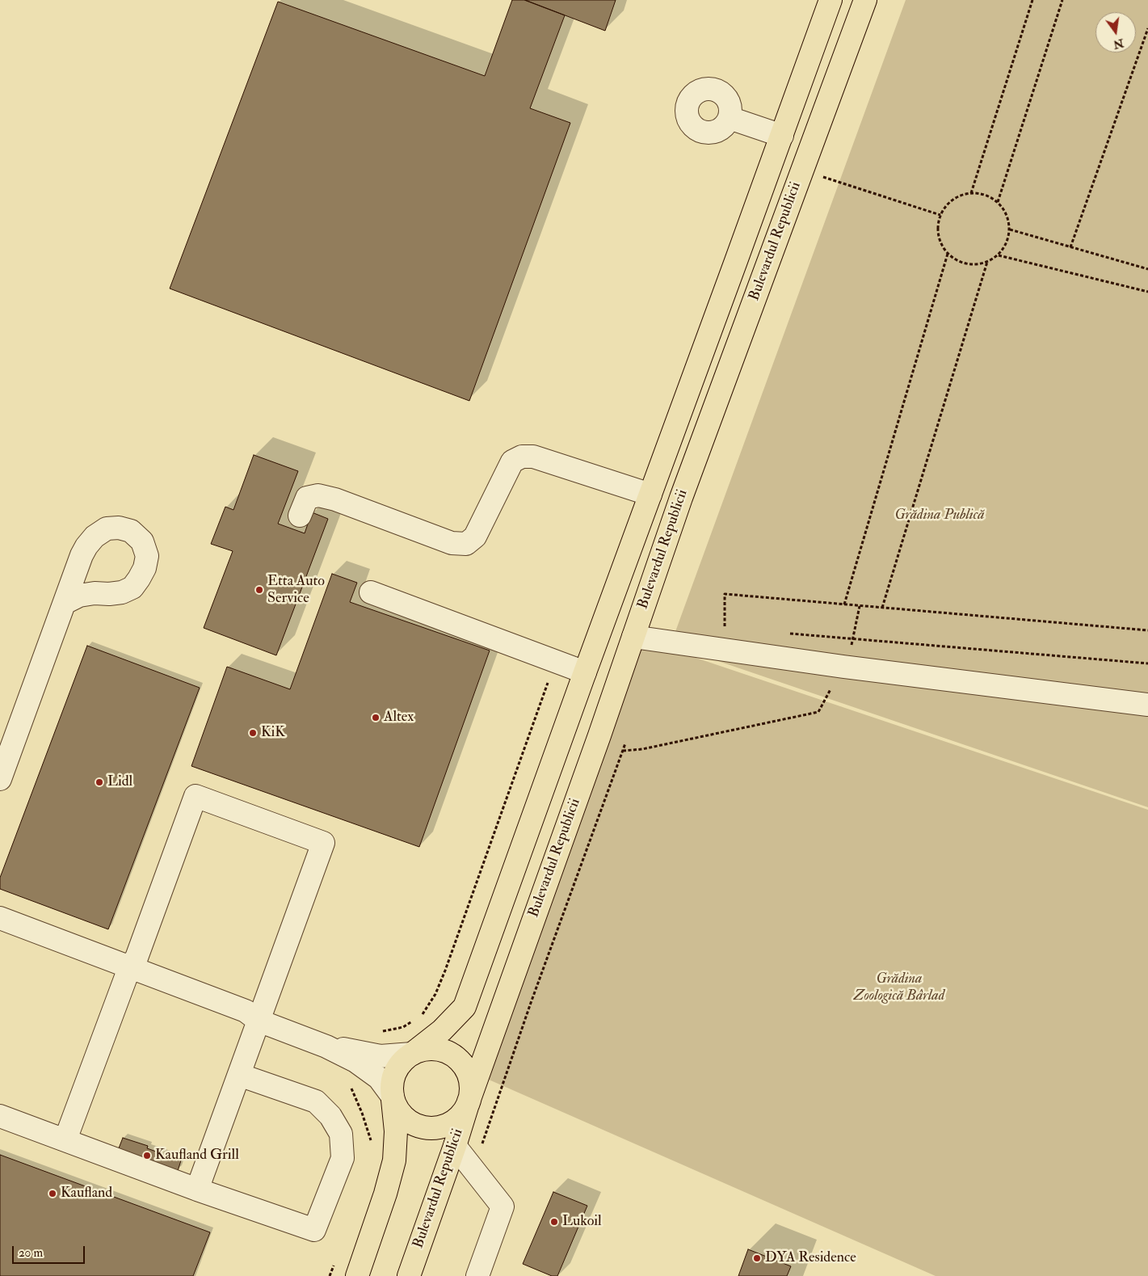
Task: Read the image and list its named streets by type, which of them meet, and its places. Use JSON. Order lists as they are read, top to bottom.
{
  "streets": {
    "main road": ["Bulevardul Republicii"]
  },
  "parks": ["Grădina Publică", "Grădina Zoologică Bârlad"],
  "places": [
    "Etta Auto Service",
    "Altex",
    "KiK",
    "Lidl",
    "Kaufland Grill",
    "Kaufland",
    "Lukoil",
    "DYA Residence"
  ],
  "scale_bar": "20 m",
  "north": "bottom"
}
